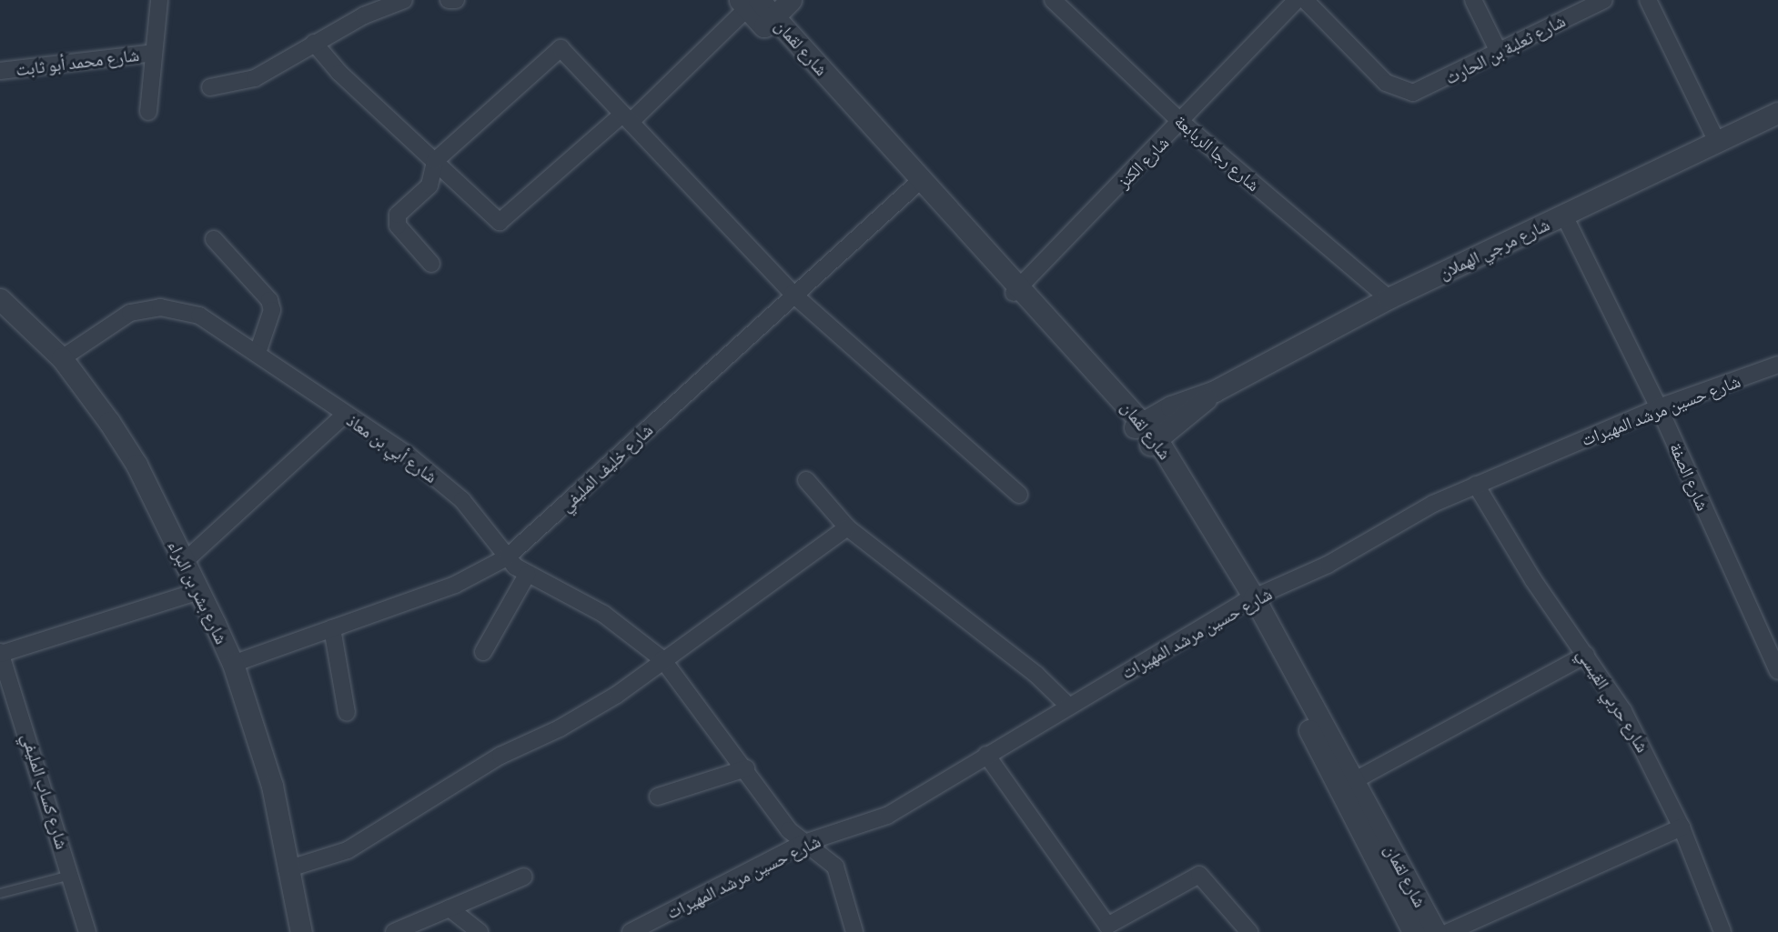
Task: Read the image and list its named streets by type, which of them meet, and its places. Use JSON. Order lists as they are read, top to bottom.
{
  "streets": {
    "street": [
      "شارع لقمان",
      "شارع ثعلبة بن الحارث",
      "شارع محمد أبو ثابت",
      "شارع رجا الربابعة",
      "شارع الكنز",
      "شارع مرجي الهملان",
      "شارع حسين مرشد المهيرات",
      "شارع أبي بن معاذ",
      "شارع خليف المليفي",
      "شارع الصفة",
      "شارع بشر بن البراء",
      "شارع حربي القيسي",
      "شارع كساب المليفي"
    ]
  },
  "crossings": [
    ["شارع لقمان", "شارع الكنز"],
    ["شارع لقمان", "شارع مرجي الهملان"],
    ["شارع لقمان", "شارع حسين مرشد المهيرات"],
    ["شارع لقمان", "شارع خليف المليفي"],
    ["شارع رجا الربابعة", "شارع الكنز"],
    ["شارع رجا الربابعة", "شارع مرجي الهملان"],
    ["شارع مرجي الهملان", "شارع الصفة"],
    ["شارع حسين مرشد المهيرات", "شارع أبي بن معاذ"],
    ["شارع حسين مرشد المهيرات", "شارع الصفة"],
    ["شارع حسين مرشد المهيرات", "شارع حربي القيسي"],
    ["شارع أبي بن معاذ", "شارع خليف المليفي"],
    ["شارع أبي بن معاذ", "شارع بشر بن البراء"],
    ["شارع خليف المليفي", "شارع بشر بن البراء"]
  ]
}
